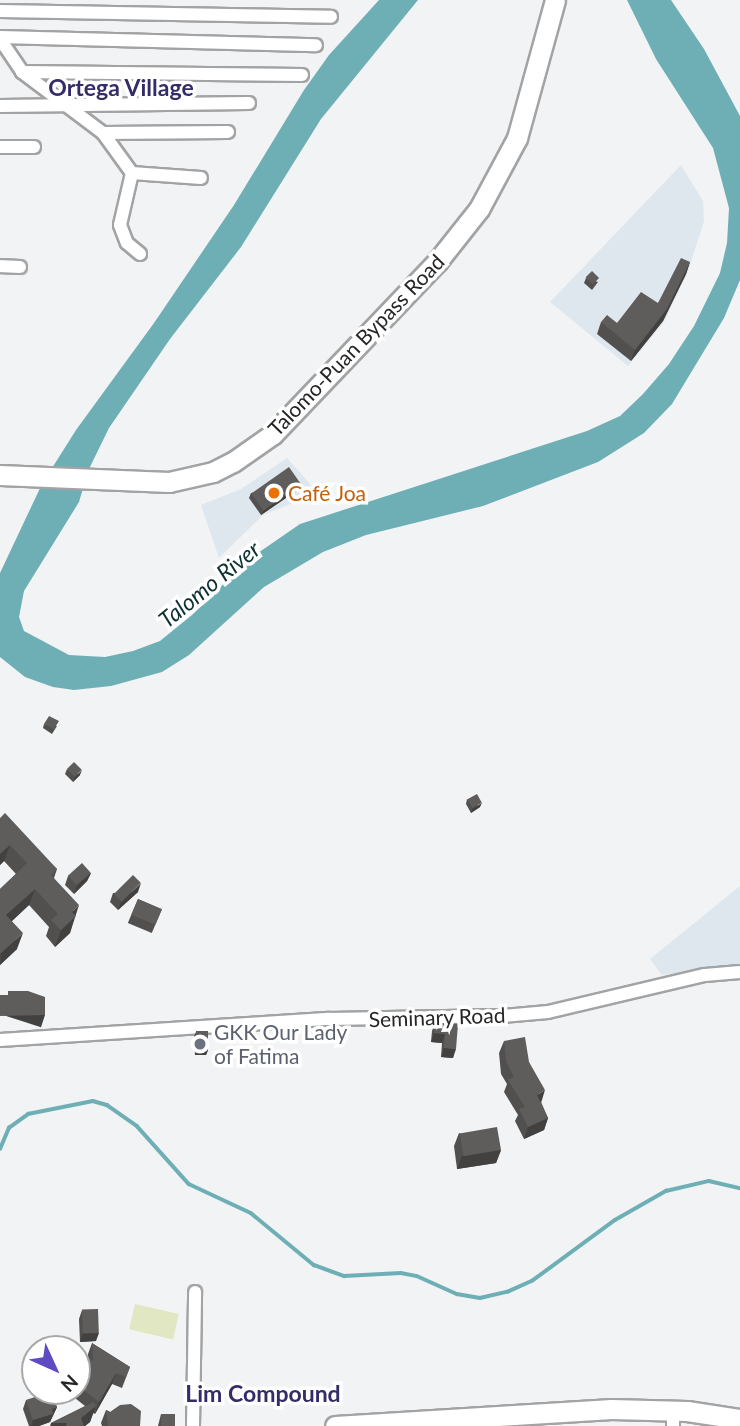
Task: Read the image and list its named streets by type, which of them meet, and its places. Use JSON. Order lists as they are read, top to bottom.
{
  "streets": {
    "main road": ["Talomo-Puan Bypass Road"],
    "street": ["Seminary Road"]
  },
  "districts": ["Ortega Village", "Lim Compound"],
  "water": ["Talomo River"],
  "places": ["Café Joa", "GKK Our Lady of Fatima"],
  "north": "bottom right"
}
